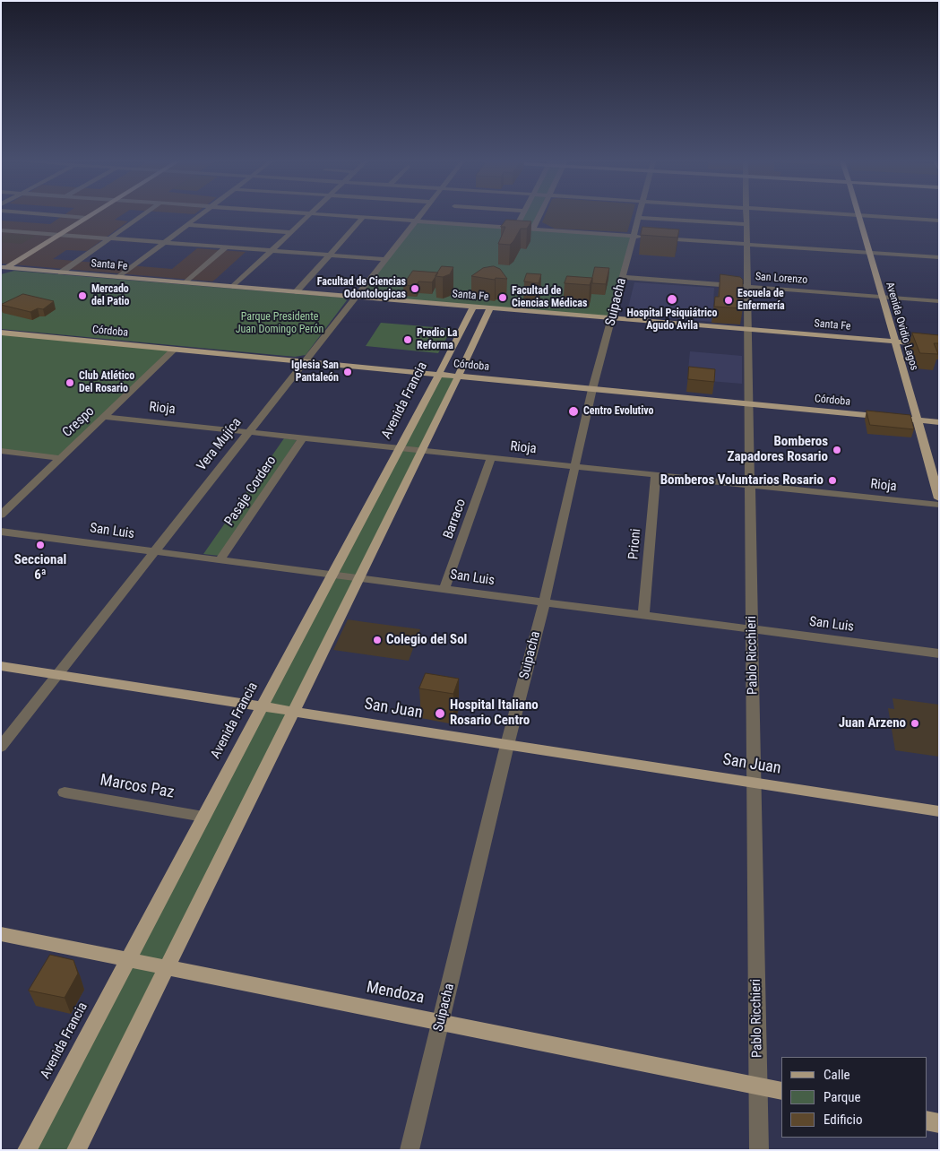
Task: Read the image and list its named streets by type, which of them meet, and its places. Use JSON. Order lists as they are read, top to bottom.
{
  "streets": {
    "main road": [
      "Santa Fe",
      "Avenida Ovidio Lagos",
      "Córdoba",
      "Avenida Francia",
      "San Juan",
      "Mendoza"
    ],
    "street": [
      "San Lorenzo",
      "Suipacha",
      "Rioja",
      "Crespo",
      "Vera Mujíca",
      "Pasaje Cordero",
      "Barraco",
      "San Luis",
      "Prioni",
      "Pablo Ricchieri",
      "Marcos Paz"
    ]
  },
  "crossings": [
    ["Santa Fe", "Suipacha"],
    ["Santa Fe", "Avenida Ovidio Lagos"],
    ["Santa Fe", "Avenida Francia"],
    ["Santa Fe", "Vera Mujíca"],
    ["Santa Fe", "Pablo Ricchieri"],
    ["San Lorenzo", "Suipacha"],
    ["San Lorenzo", "Avenida Ovidio Lagos"],
    ["San Lorenzo", "Pablo Ricchieri"],
    ["Suipacha", "Córdoba"],
    ["Suipacha", "Rioja"],
    ["Suipacha", "San Luis"],
    ["Suipacha", "San Juan"],
    ["Suipacha", "Mendoza"],
    ["Avenida Ovidio Lagos", "Córdoba"],
    ["Córdoba", "Avenida Francia"],
    ["Córdoba", "Crespo"],
    ["Córdoba", "Vera Mujíca"],
    ["Córdoba", "Pablo Ricchieri"],
    ["Avenida Francia", "Rioja"],
    ["Avenida Francia", "San Luis"],
    ["Avenida Francia", "San Juan"],
    ["Avenida Francia", "Marcos Paz"],
    ["Avenida Francia", "Mendoza"],
    ["Rioja", "Crespo"],
    ["Rioja", "Vera Mujíca"],
    ["Rioja", "Pasaje Cordero"],
    ["Rioja", "Barraco"],
    ["Rioja", "Prioni"],
    ["Rioja", "Pablo Ricchieri"],
    ["Vera Mujíca", "San Luis"],
    ["Vera Mujíca", "San Juan"],
    ["Pasaje Cordero", "San Luis"],
    ["Barraco", "San Luis"],
    ["San Luis", "Prioni"],
    ["San Luis", "Pablo Ricchieri"],
    ["Pablo Ricchieri", "San Juan"],
    ["Pablo Ricchieri", "Mendoza"]
  ],
  "parks": ["Parque Presidente Juan Domingo Perón"],
  "places": [
    "Facultad de Ciencias Odontologicas",
    "Mercado del Patio",
    "Facultad de Ciencias Médicas",
    "Hospital Psiquiátrico Agudo Avila",
    "Escuela de Enfermería",
    "Predio La Reforma",
    "Iglesia San Pantaleón",
    "Club Atlético Del Rosario",
    "Centro Evolutivo",
    "Bomberos Zapadores Rosario",
    "Bomberos Voluntarios Rosario",
    "Seccional 6ª",
    "Colegio del Sol",
    "Hospital Italiano Rosario Centro",
    "Juan Arzeno"
  ],
  "legend": ["Calle", "Parque", "Edificio"]
}
